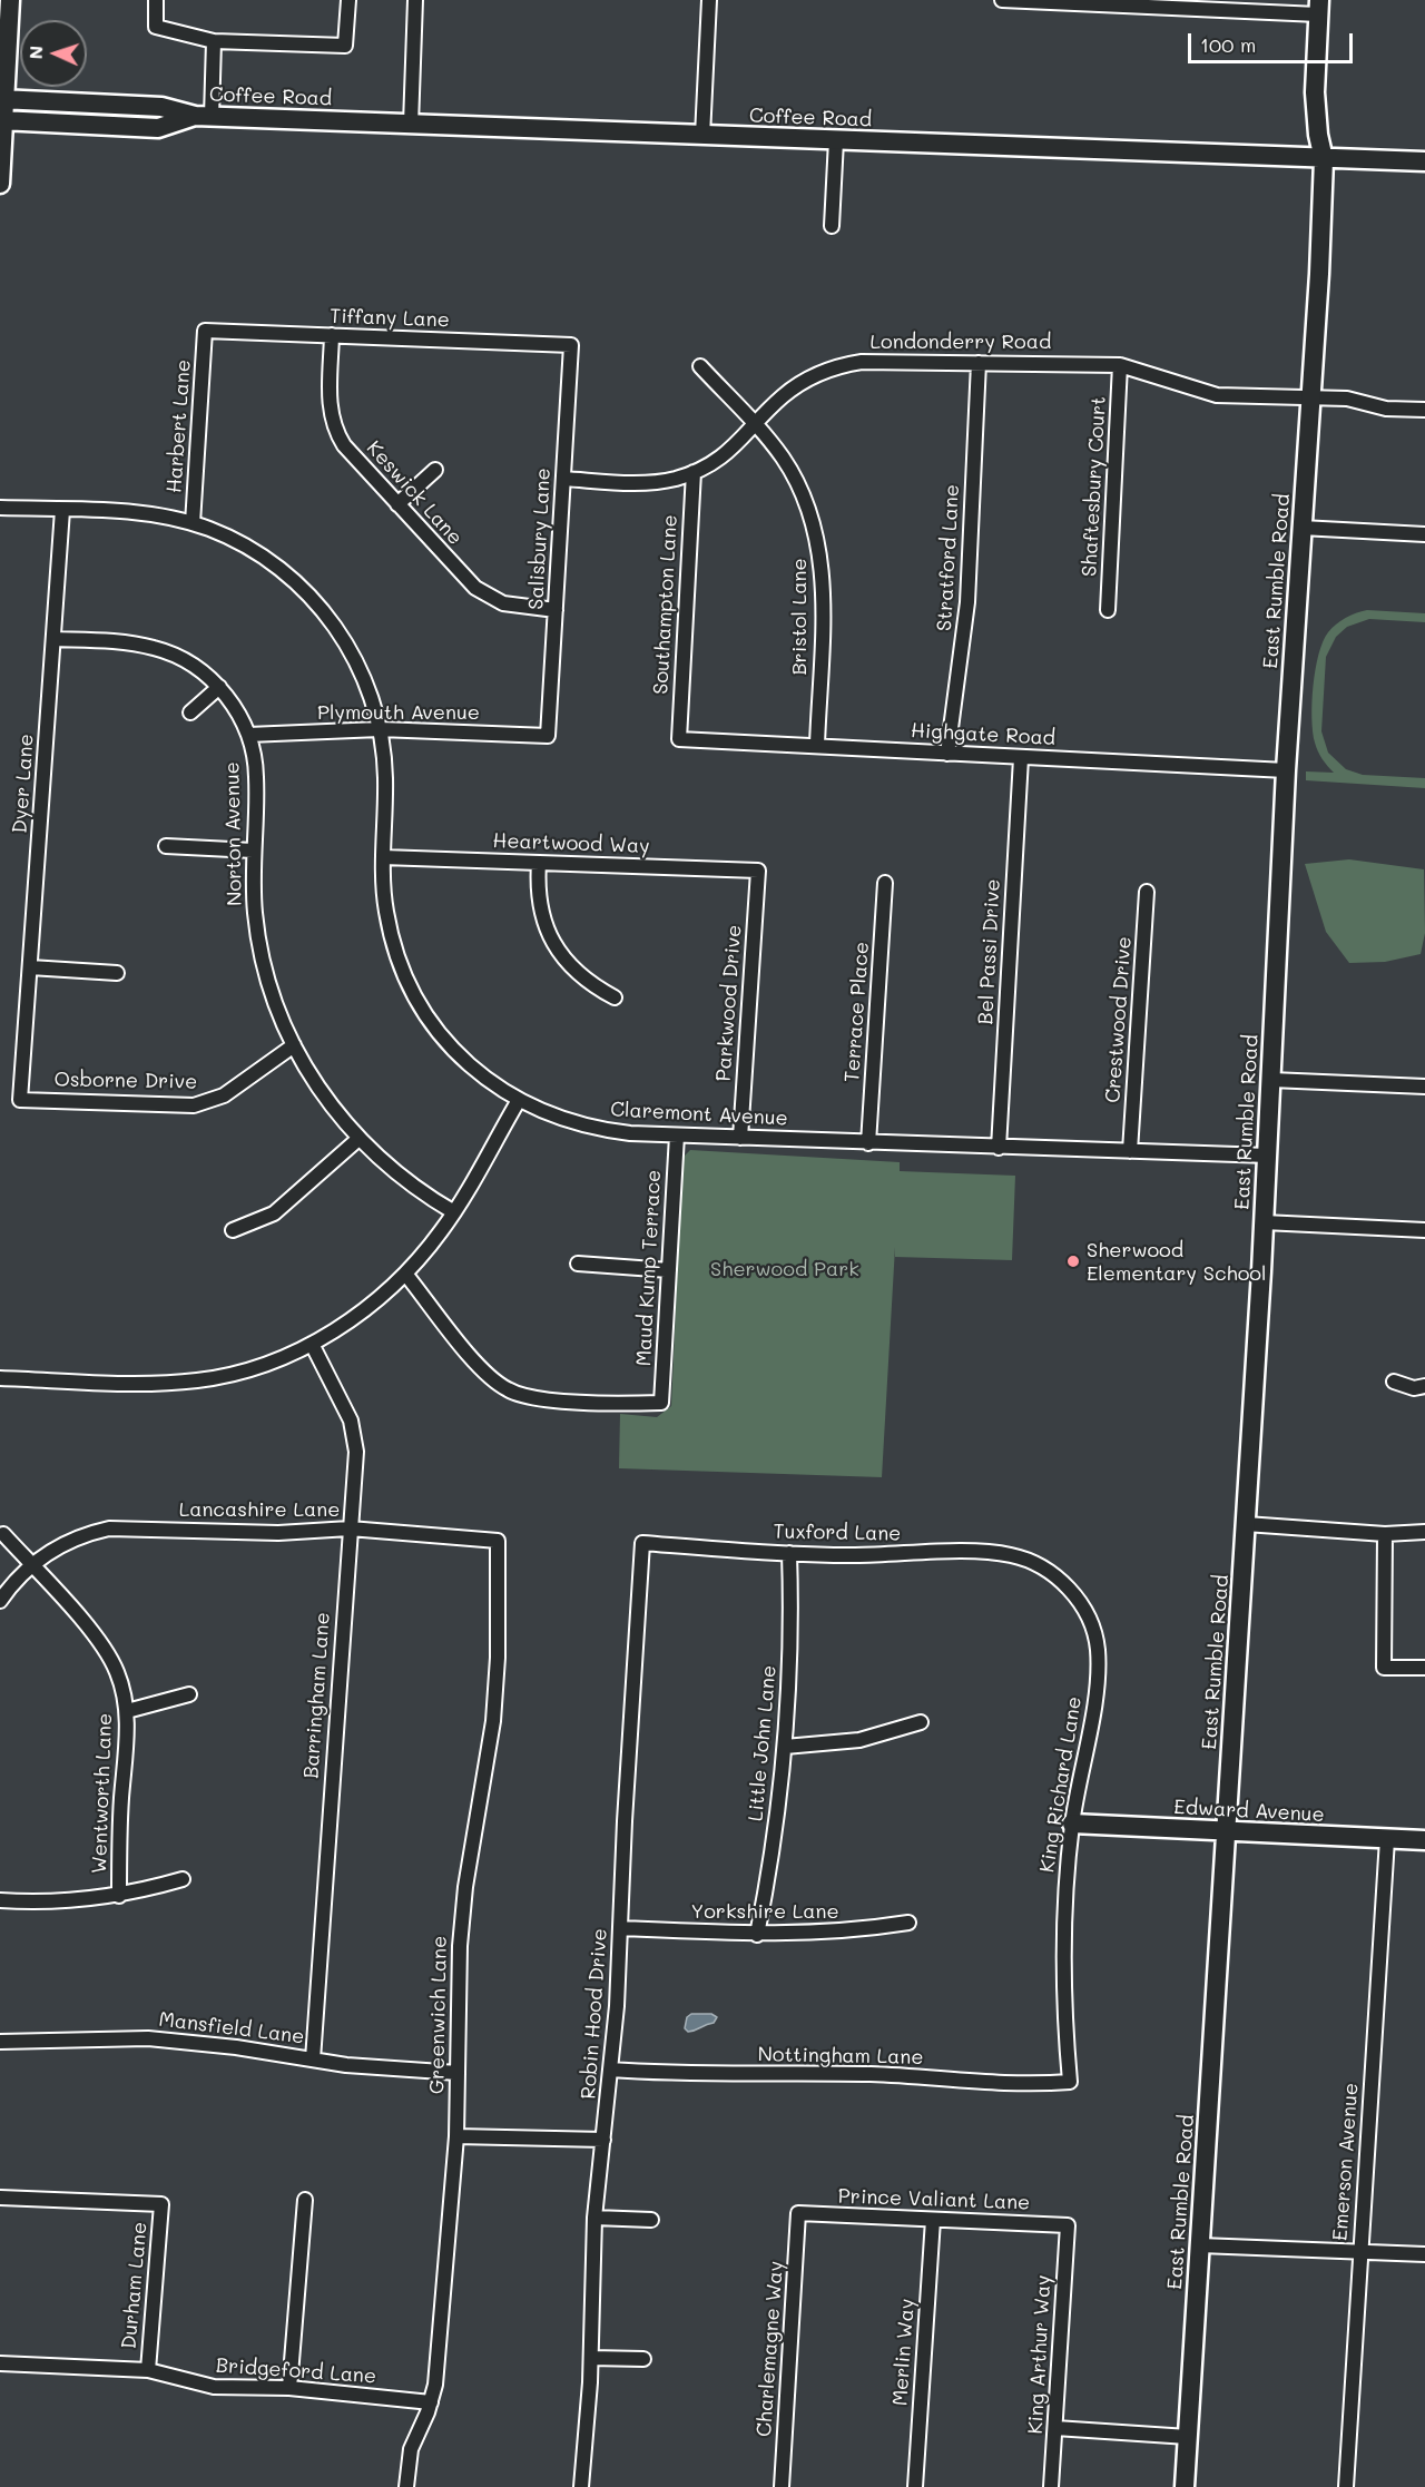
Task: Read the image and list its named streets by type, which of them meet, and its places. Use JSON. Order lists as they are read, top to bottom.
{
  "streets": {
    "street": [
      "Coffee Road",
      "Tiffany Lane",
      "Londonderry Road",
      "Harbert Lane",
      "Shaftesbury Court",
      "Keswick Lane",
      "Salisbury Lane",
      "Stratford Lane",
      "East Rumble Road",
      "Southampton Lane",
      "Bristol Lane",
      "Plymouth Avenue",
      "Highgate Road",
      "Dyer Lane",
      "Norton Avenue",
      "Heartwood Way",
      "Bel Passi Drive",
      "Parkwood Drive",
      "Terrace Place",
      "Crestwood Drive",
      "Osborne Drive",
      "Claremont Avenue",
      "Maud Kump Terrace",
      "Lancashire Lane",
      "Tuxford Lane",
      "Barringham Lane",
      "Little John Lane",
      "King Richard Lane",
      "Wentworth Lane",
      "Edward Avenue",
      "Yorkshire Lane",
      "Robin Hood Drive",
      "Greenwich Lane",
      "Mansfield Lane",
      "Nottingham Lane",
      "Emerson Avenue",
      "Prince Valiant Lane",
      "Durham Lane",
      "Charlemagne Way",
      "Merlin Way",
      "King Arthur Way",
      "Bridgeford Lane"
    ]
  },
  "crossings": [
    ["Coffee Road", "East Rumble Road"],
    ["Tiffany Lane", "Harbert Lane"],
    ["Tiffany Lane", "Keswick Lane"],
    ["Tiffany Lane", "Salisbury Lane"],
    ["Londonderry Road", "Shaftesbury Court"],
    ["Londonderry Road", "Salisbury Lane"],
    ["Londonderry Road", "Stratford Lane"],
    ["Londonderry Road", "East Rumble Road"],
    ["Londonderry Road", "Southampton Lane"],
    ["Londonderry Road", "Bristol Lane"],
    ["Harbert Lane", "Claremont Avenue"],
    ["Keswick Lane", "Salisbury Lane"],
    ["Salisbury Lane", "Plymouth Avenue"],
    ["Stratford Lane", "Highgate Road"],
    ["East Rumble Road", "Highgate Road"],
    ["East Rumble Road", "Claremont Avenue"],
    ["East Rumble Road", "Edward Avenue"],
    ["Southampton Lane", "Highgate Road"],
    ["Bristol Lane", "Highgate Road"],
    ["Plymouth Avenue", "Norton Avenue"],
    ["Plymouth Avenue", "Claremont Avenue"],
    ["Highgate Road", "Bel Passi Drive"],
    ["Dyer Lane", "Norton Avenue"],
    ["Dyer Lane", "Osborne Drive"],
    ["Dyer Lane", "Claremont Avenue"],
    ["Norton Avenue", "Osborne Drive"],
    ["Heartwood Way", "Parkwood Drive"],
    ["Heartwood Way", "Claremont Avenue"],
    ["Bel Passi Drive", "Claremont Avenue"],
    ["Parkwood Drive", "Claremont Avenue"],
    ["Terrace Place", "Claremont Avenue"],
    ["Crestwood Drive", "Claremont Avenue"],
    ["Claremont Avenue", "Maud Kump Terrace"],
    ["Lancashire Lane", "Barringham Lane"],
    ["Lancashire Lane", "Wentworth Lane"],
    ["Lancashire Lane", "Greenwich Lane"],
    ["Tuxford Lane", "Little John Lane"],
    ["Tuxford Lane", "King Richard Lane"],
    ["Tuxford Lane", "Robin Hood Drive"],
    ["Barringham Lane", "Mansfield Lane"],
    ["Little John Lane", "Yorkshire Lane"],
    ["King Richard Lane", "Edward Avenue"],
    ["King Richard Lane", "Nottingham Lane"],
    ["Edward Avenue", "Emerson Avenue"],
    ["Yorkshire Lane", "Robin Hood Drive"],
    ["Robin Hood Drive", "Nottingham Lane"],
    ["Greenwich Lane", "Mansfield Lane"],
    ["Greenwich Lane", "Bridgeford Lane"],
    ["Prince Valiant Lane", "Charlemagne Way"],
    ["Prince Valiant Lane", "Merlin Way"],
    ["Prince Valiant Lane", "King Arthur Way"],
    ["Durham Lane", "Bridgeford Lane"]
  ],
  "parks": ["Sherwood Park"],
  "places": ["Sherwood Elementary School"],
  "scale_bar": "100 m",
  "north": "left"
}
